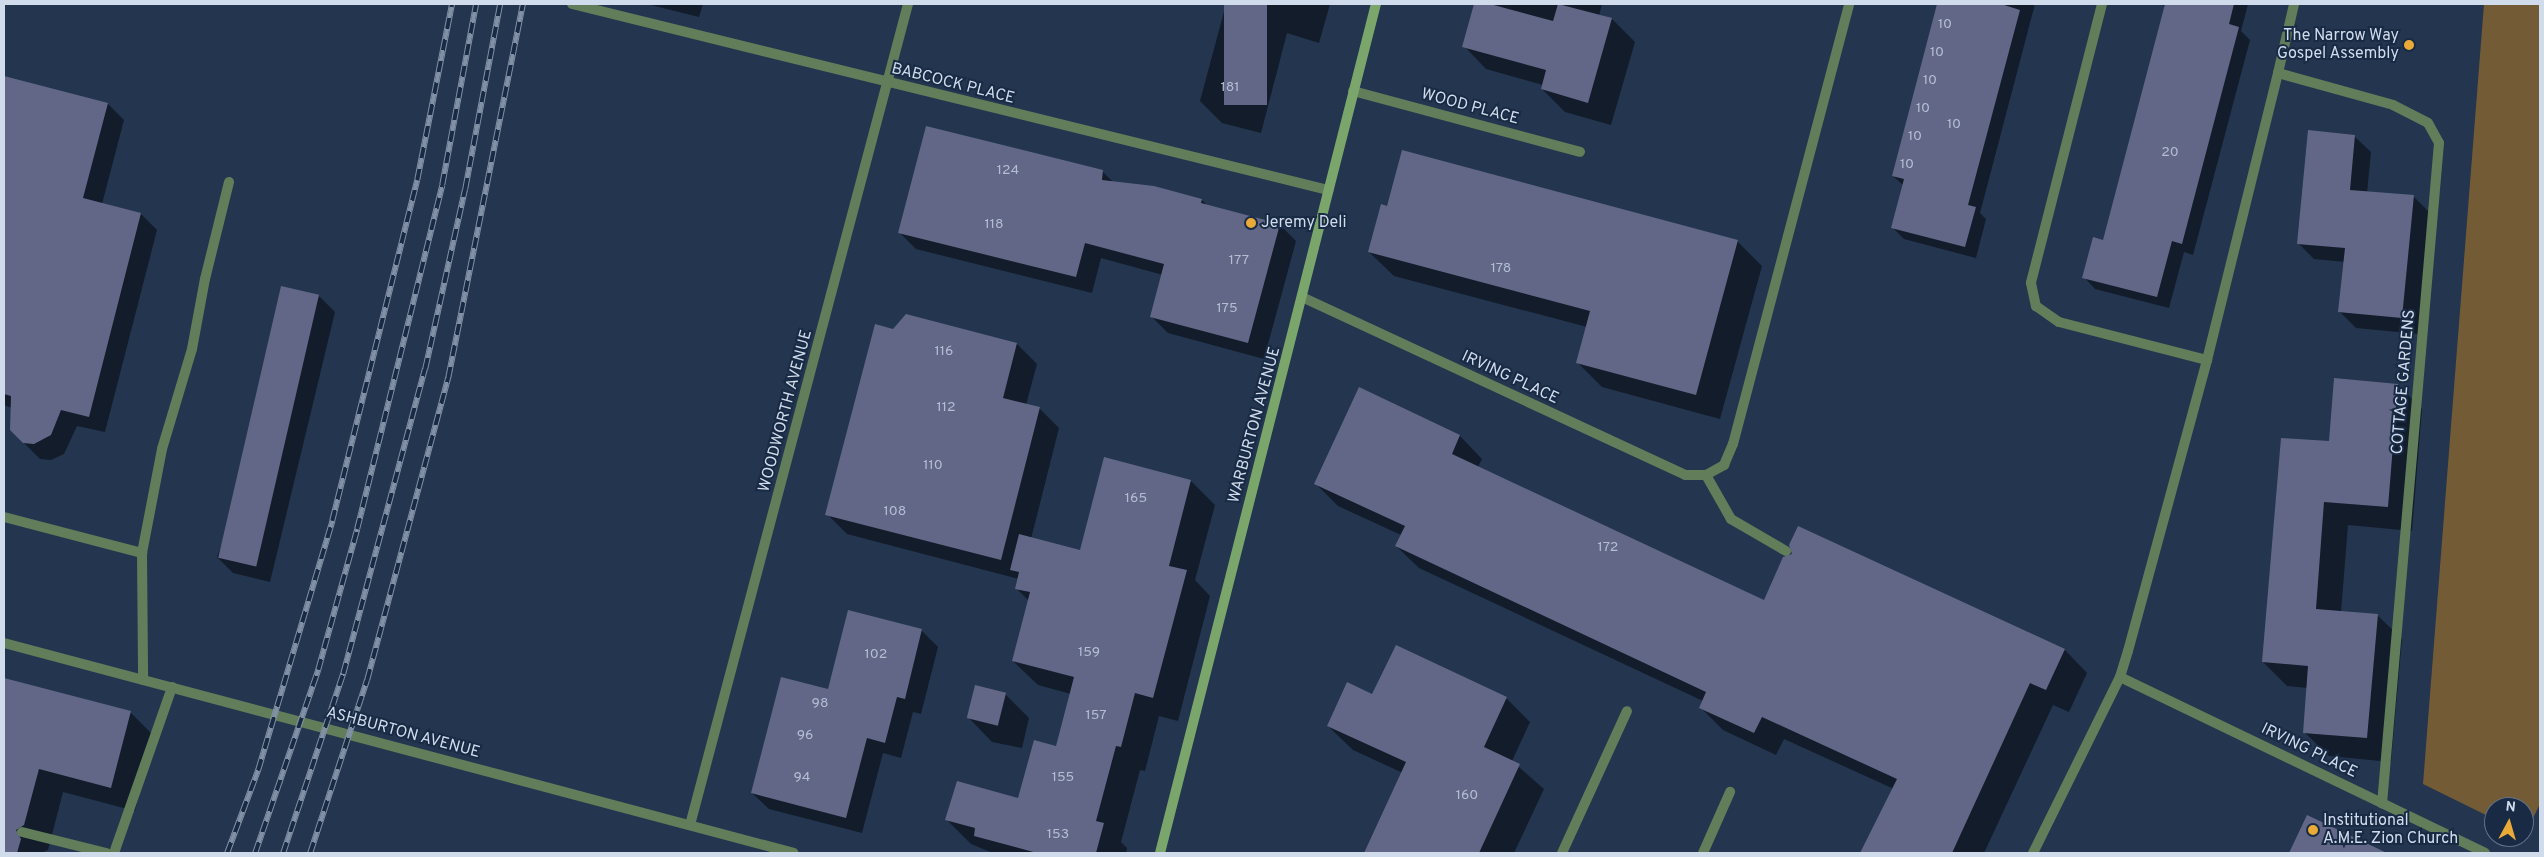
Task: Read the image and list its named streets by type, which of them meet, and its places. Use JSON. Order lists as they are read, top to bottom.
{
  "streets": {
    "street": [
      "BABCOCK PLACE",
      "WOOD PLACE",
      "IRVING PLACE",
      "COTTAGE GARDENS",
      "WOODWORTH AVENUE",
      "WARBURTON AVENUE",
      "ASHBURTON AVENUE"
    ]
  },
  "crossings": [
    ["BABCOCK PLACE", "WOODWORTH AVENUE"],
    ["BABCOCK PLACE", "WARBURTON AVENUE"],
    ["WOOD PLACE", "WARBURTON AVENUE"],
    ["IRVING PLACE", "COTTAGE GARDENS"],
    ["IRVING PLACE", "WARBURTON AVENUE"],
    ["WOODWORTH AVENUE", "ASHBURTON AVENUE"]
  ],
  "places": ["The Narrow Way Gospel Assembly", "Jeremy Deli", "Institutional A.M.E. Zion Church"],
  "house_numbers": [
    "10",
    "10",
    "10",
    "181",
    "10",
    "10",
    "10",
    "20",
    "10",
    "124",
    "118",
    "177",
    "178",
    "175",
    "116",
    "112",
    "110",
    "165",
    "108",
    "172",
    "159",
    "102",
    "98",
    "157",
    "96",
    "94",
    "155",
    "160",
    "153"
  ],
  "north": "top"
}
